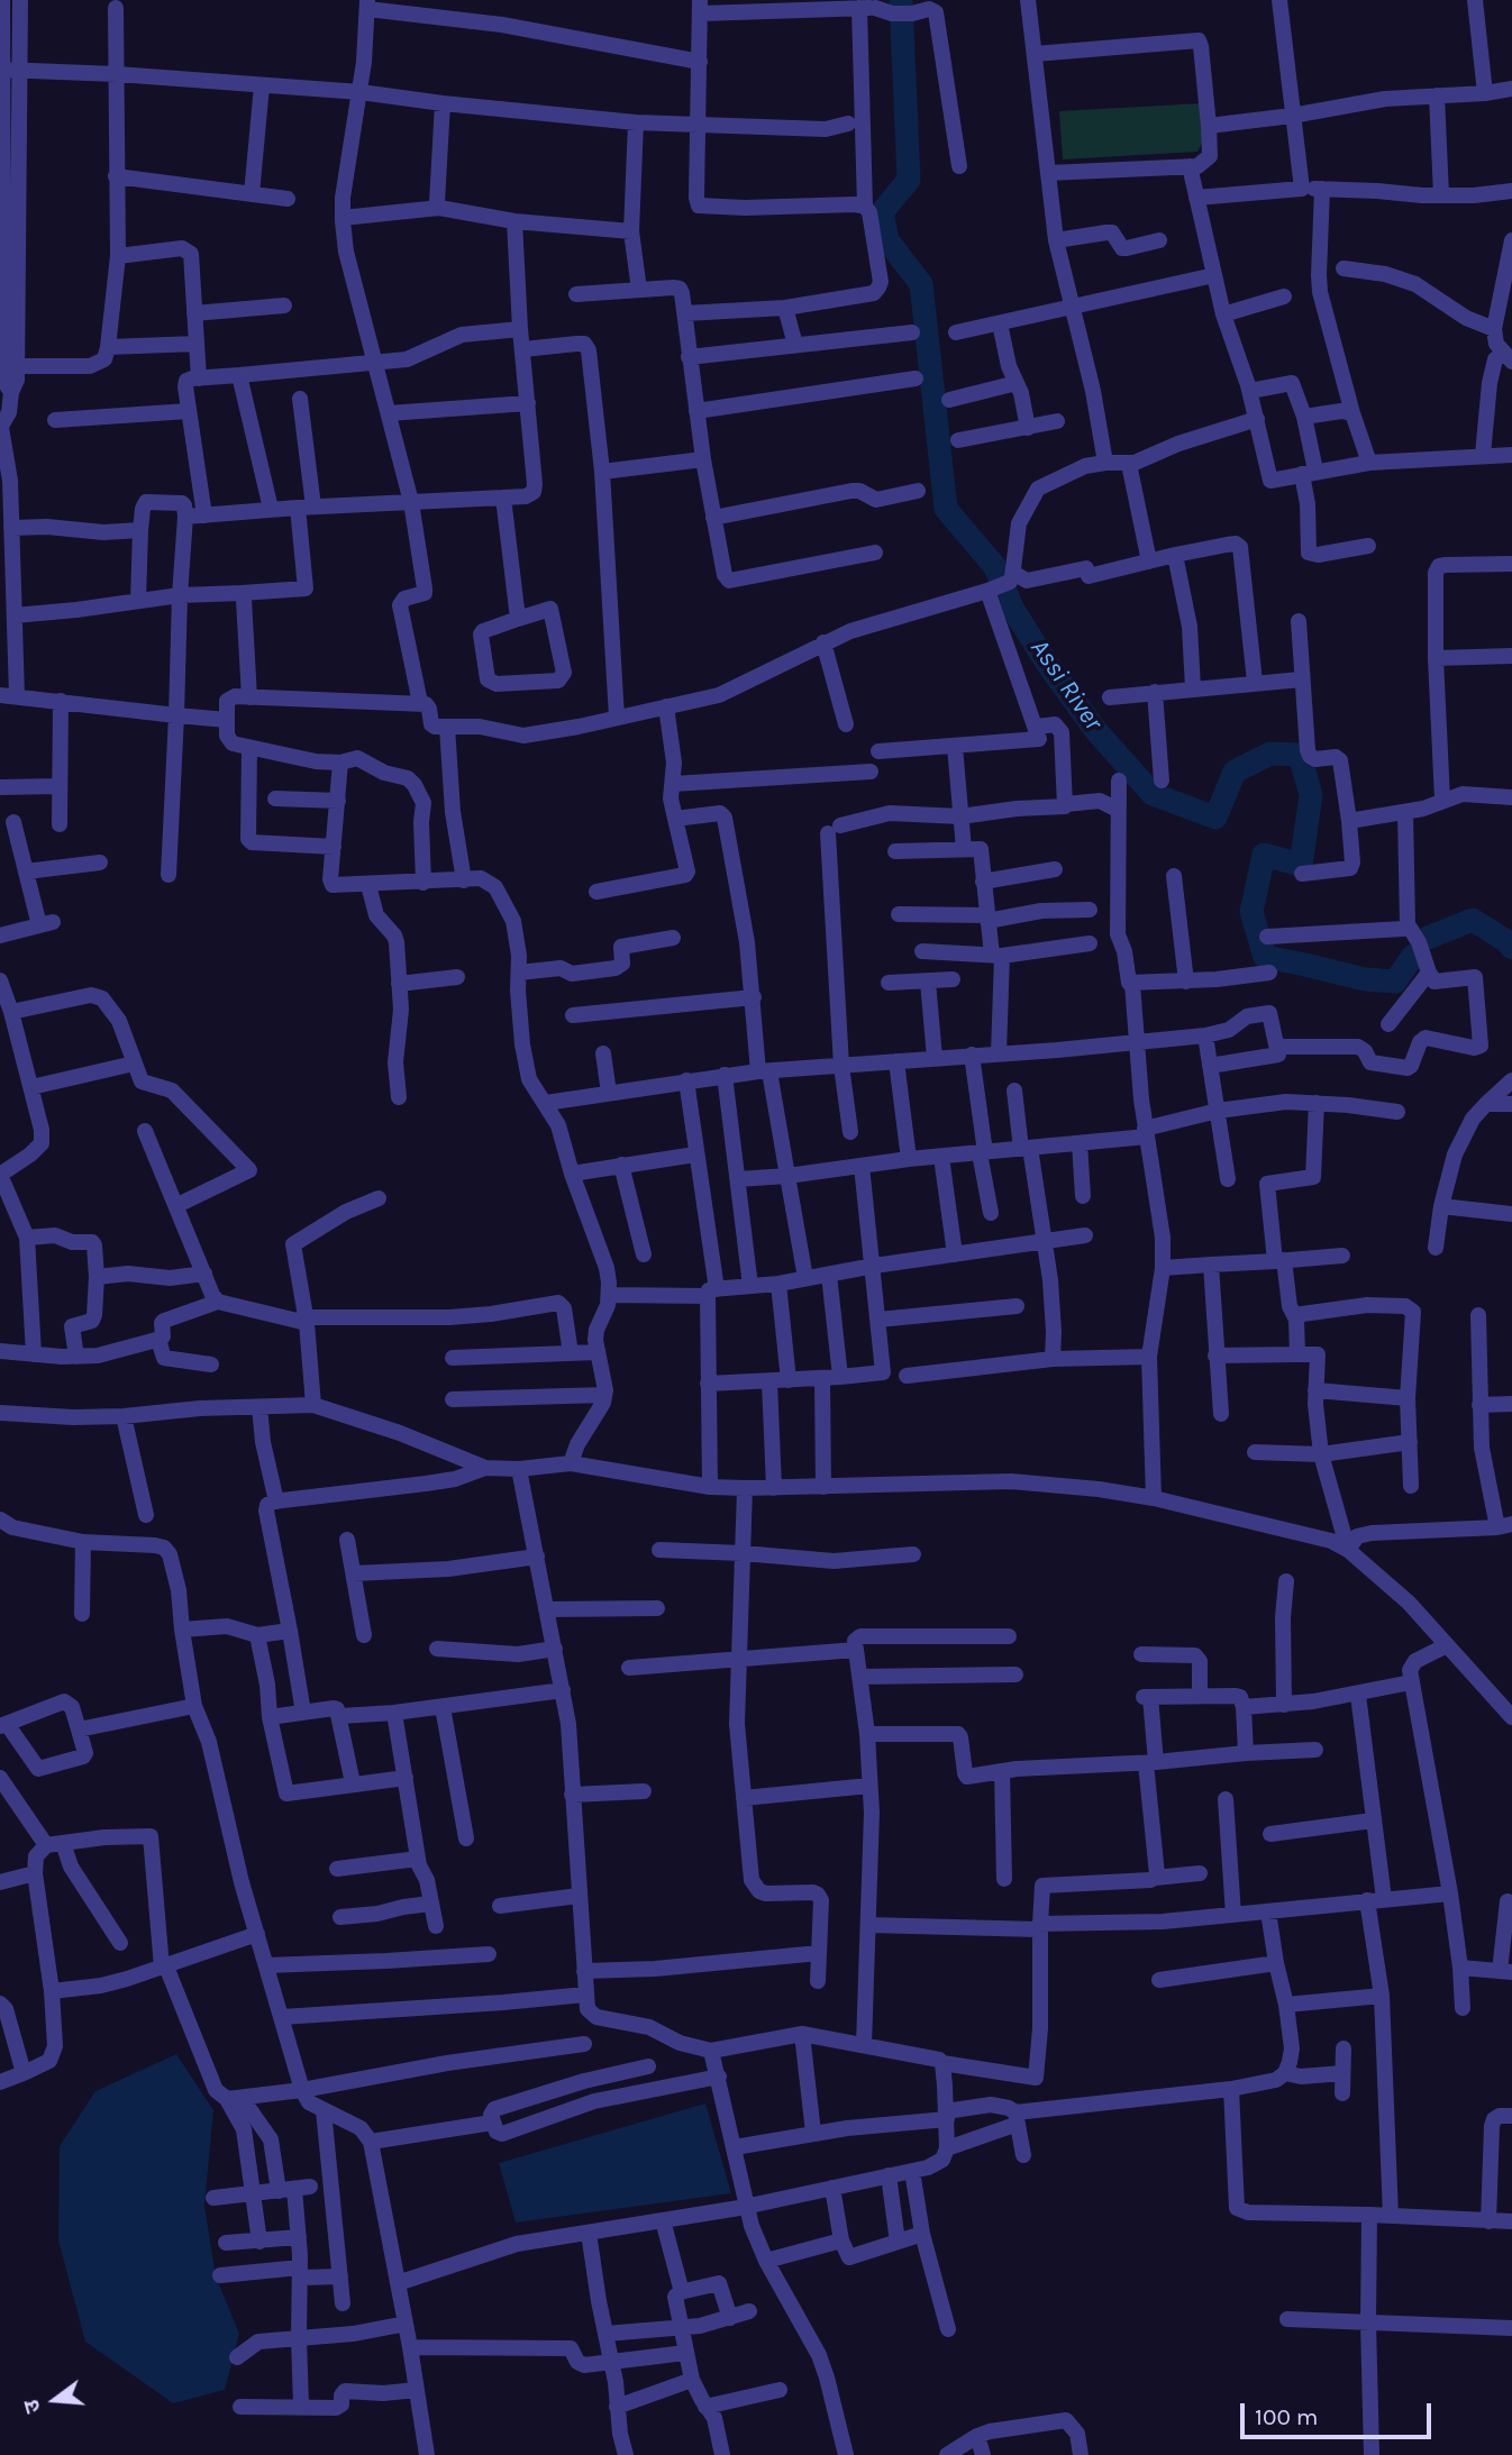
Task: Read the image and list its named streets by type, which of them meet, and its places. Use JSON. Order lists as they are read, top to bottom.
{
  "water": ["Assi River"],
  "scale_bar": "100 m",
  "north": "left"
}
